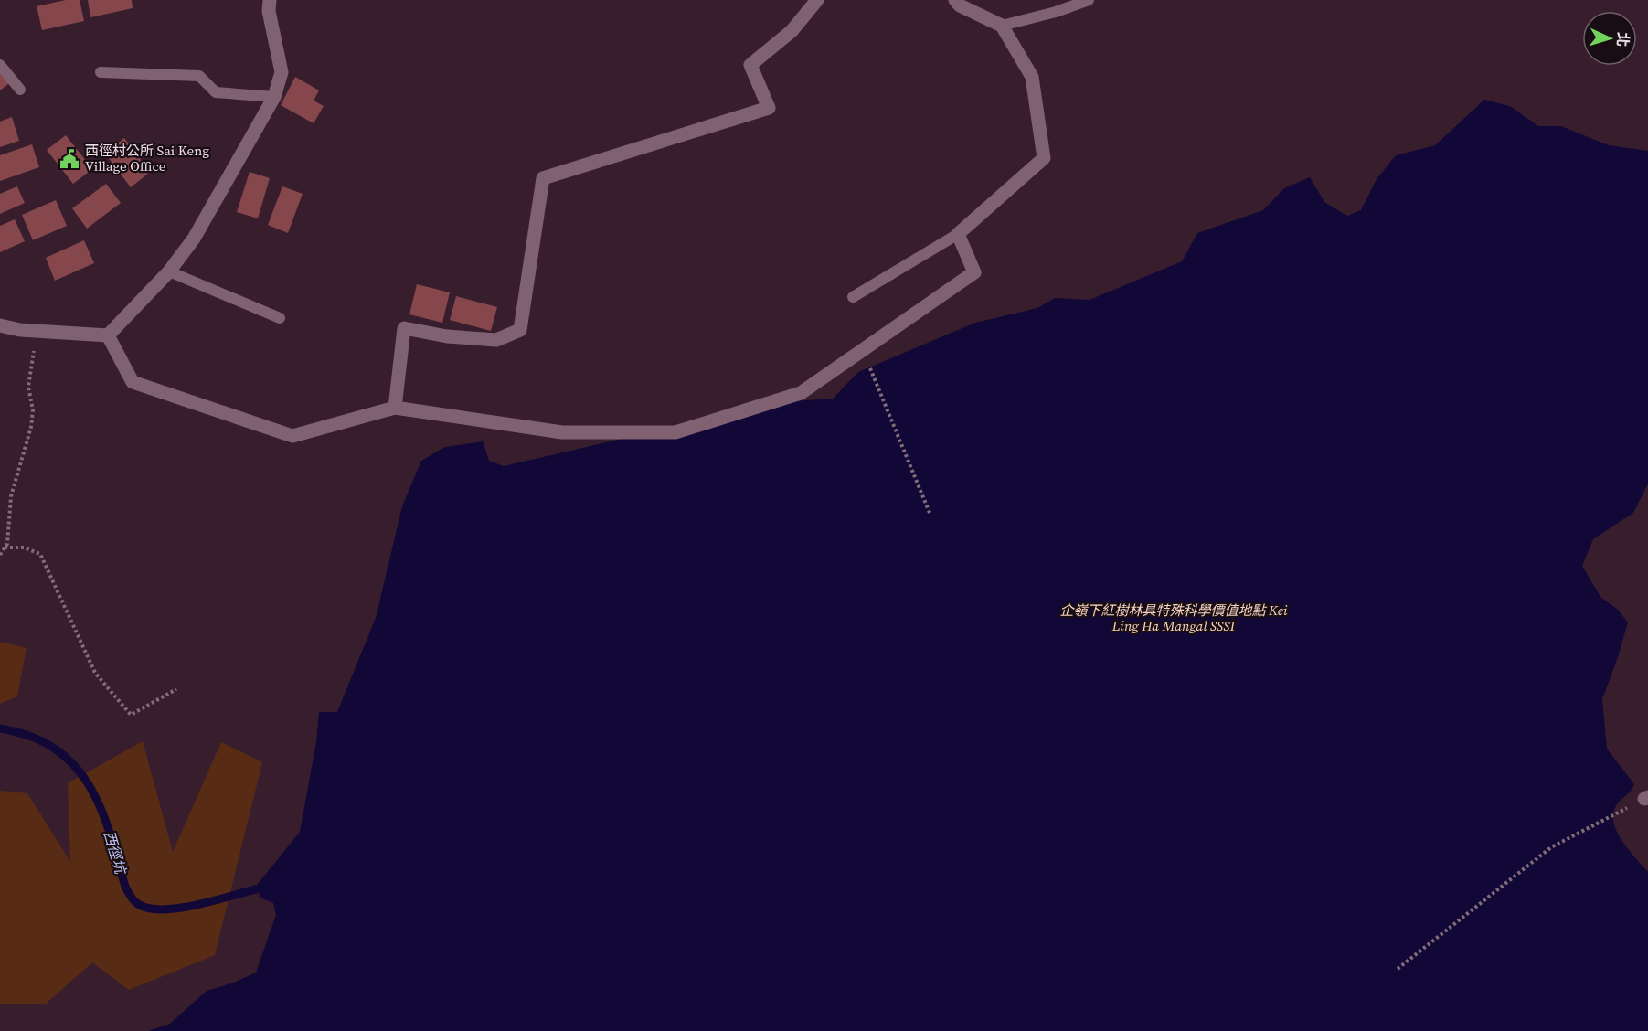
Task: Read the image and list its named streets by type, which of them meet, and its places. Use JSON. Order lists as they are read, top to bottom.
{
  "water": ["西徑坑"],
  "parks": ["企嶺下紅樹林具特殊科學價值地點 Kei Ling Ha Mangal SSSI"],
  "places": {
    "public building": ["西徑村公所 Sai Keng Village Office"]
  },
  "north": "right"
}
